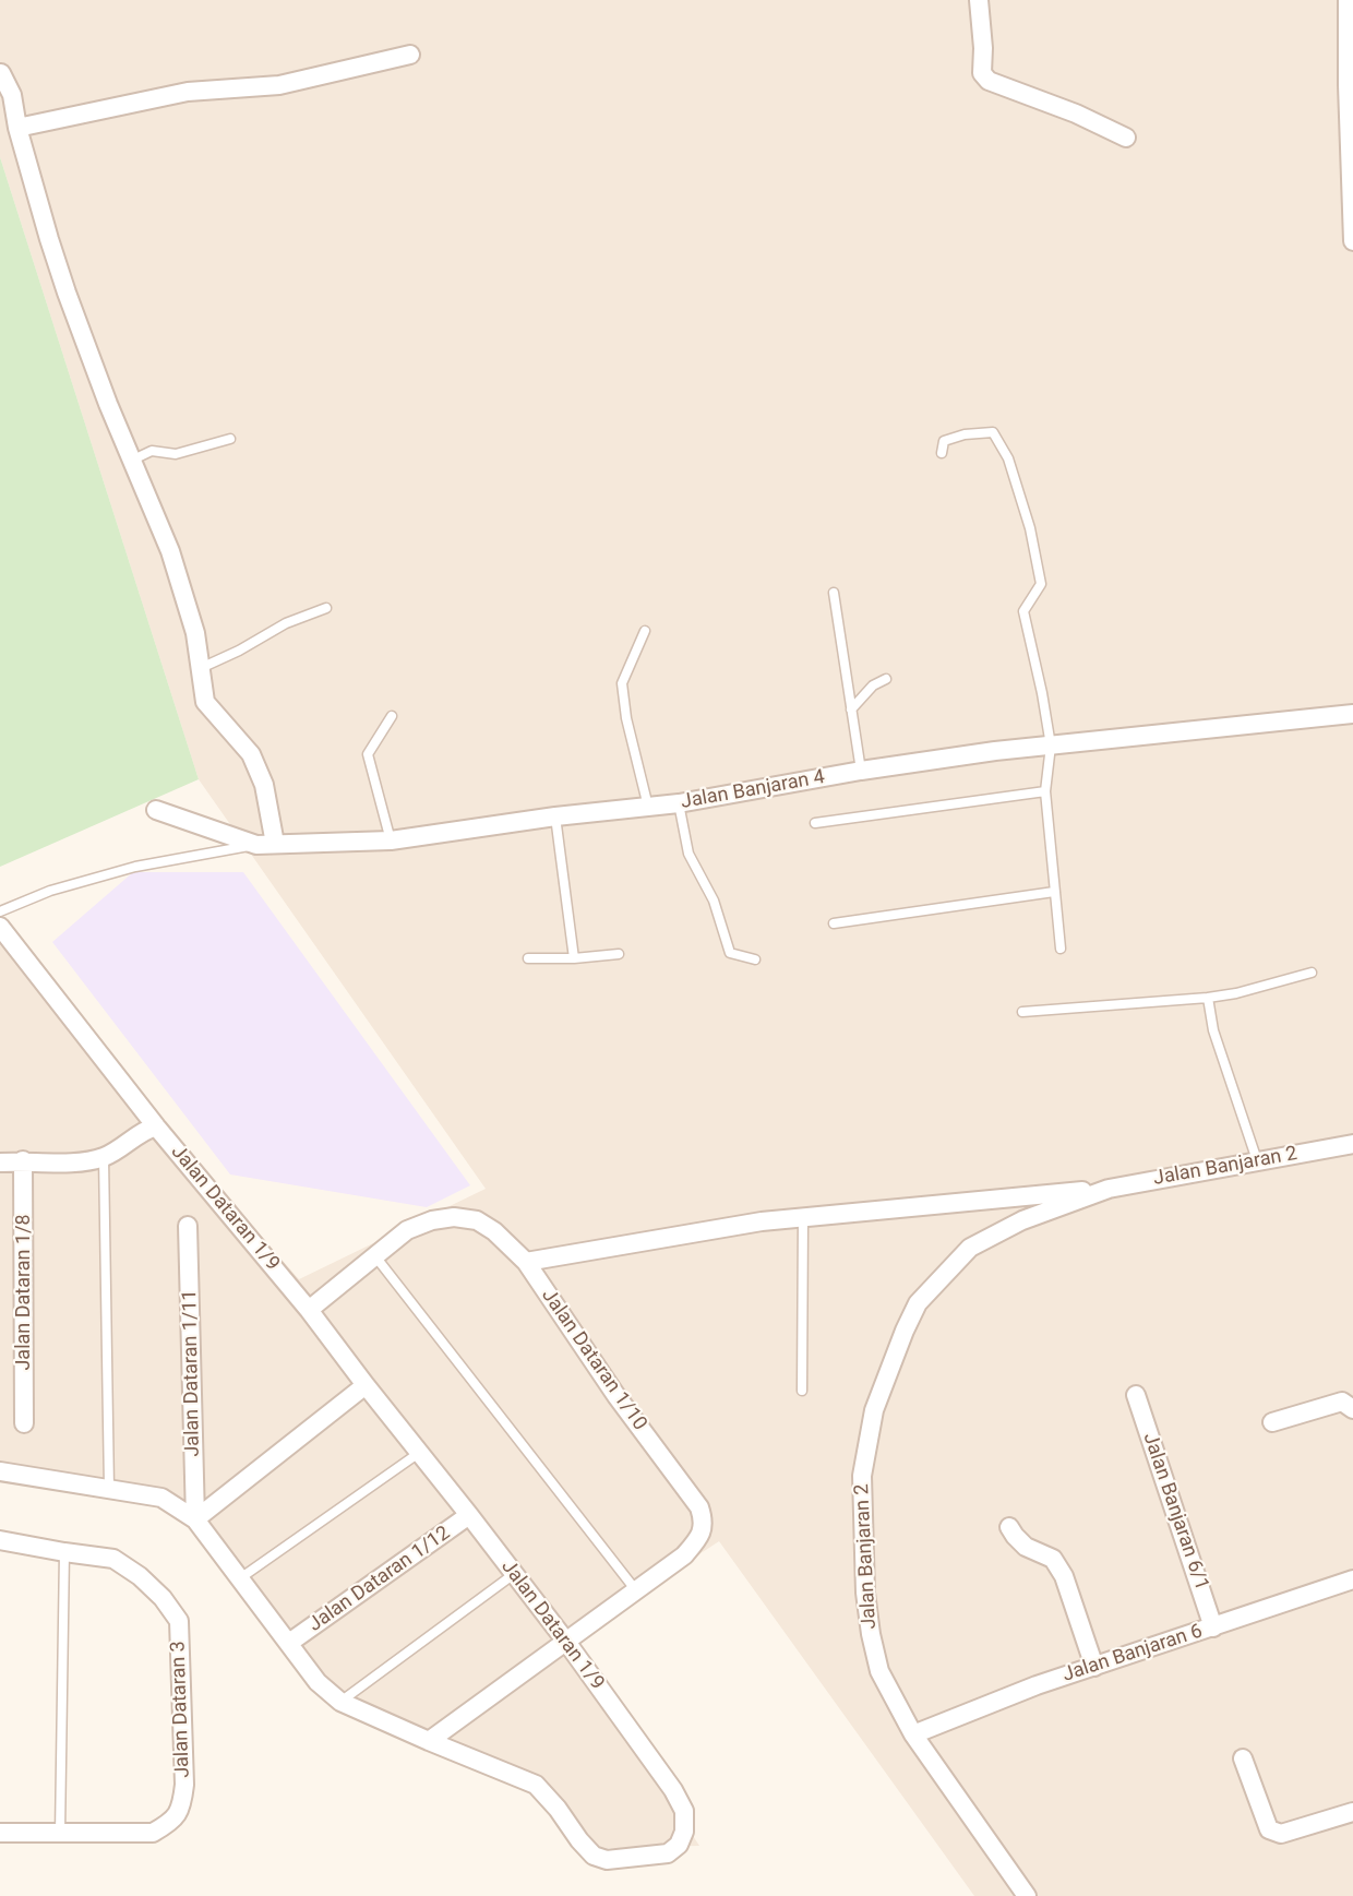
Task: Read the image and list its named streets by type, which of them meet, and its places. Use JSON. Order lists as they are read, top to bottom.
{
  "streets": {
    "street": [
      "Jalan Banjaran 4",
      "Jalan Banjaran 2",
      "Jalan Dataran 1/9",
      "Jalan Dataran 1/8",
      "Jalan Dataran 1/10",
      "Jalan Dataran 1/11",
      "Jalan Banjaran 6/1",
      "Jalan Dataran 1/12",
      "Jalan Banjaran 6",
      "Jalan Dataran 3"
    ]
  },
  "crossings": [
    ["Jalan Banjaran 2", "Jalan Banjaran 6"],
    ["Jalan Dataran 1/9", "Jalan Dataran 1/10"],
    ["Jalan Dataran 1/9", "Jalan Dataran 1/11"],
    ["Jalan Dataran 1/9", "Jalan Dataran 1/12"],
    ["Jalan Banjaran 6/1", "Jalan Banjaran 6"]
  ]
}
